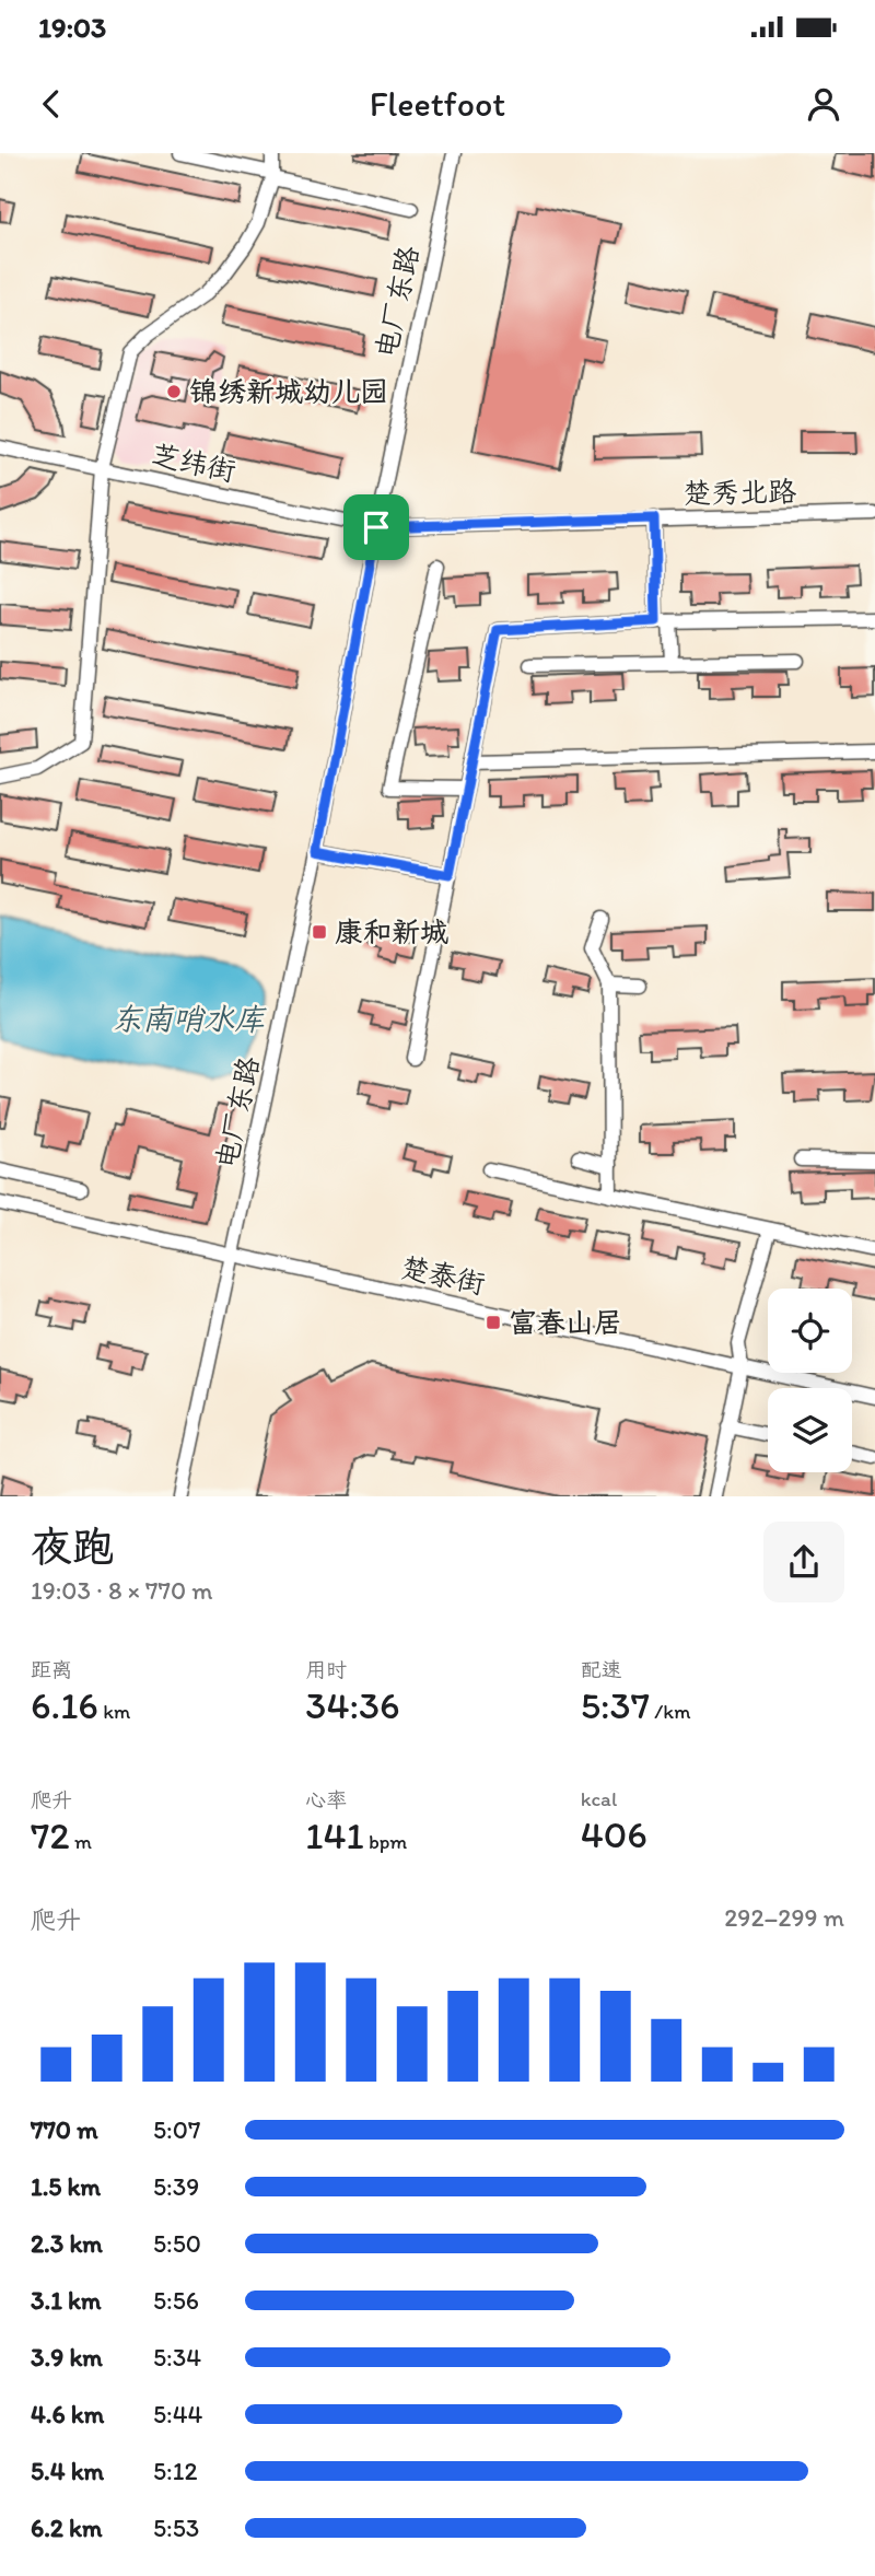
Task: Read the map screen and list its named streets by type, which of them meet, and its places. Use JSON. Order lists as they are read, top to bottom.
{
  "streets": {
    "street": [
      "电厂东路",
      "芝纬街",
      "楚秀北路",
      "楚泰街"
    ]
  },
  "crossings": [
    ["电厂东路", "芝纬街"],
    ["电厂东路", "楚秀北路"],
    ["电厂东路", "楚泰街"],
    ["芝纬街", "楚秀北路"]
  ],
  "water": ["东南哨水库"],
  "places": {
    "other": ["锦绣新城幼儿园"],
    "transit": ["康和新城", "富春山居"]
  },
  "page": {
    "status": "19:03",
    "header": "Fleetfoot",
    "heading": ["夜跑", "19:03 · 8 × 770 m"],
    "stats": [
      ["距离", "6.16 km"],
      ["用时", "34:36"],
      ["配速", "5:37 /km"],
      ["爬升", "72 m"],
      ["心率", "141 bpm"],
      ["kcal", "406"]
    ],
    "chart": ["爬升", "292–299 m"],
    "list": [
      {
        "name": "770 m",
        "note": "5:07"
      },
      {
        "name": "1.5 km",
        "note": "5:39"
      },
      {
        "name": "2.3 km",
        "note": "5:50"
      },
      {
        "name": "3.1 km",
        "note": "5:56"
      },
      {
        "name": "3.9 km",
        "note": "5:34"
      },
      {
        "name": "4.6 km",
        "note": "5:44"
      },
      {
        "name": "5.4 km",
        "note": "5:12"
      },
      {
        "name": "6.2 km",
        "note": "5:53"
      }
    ]
  }
}
